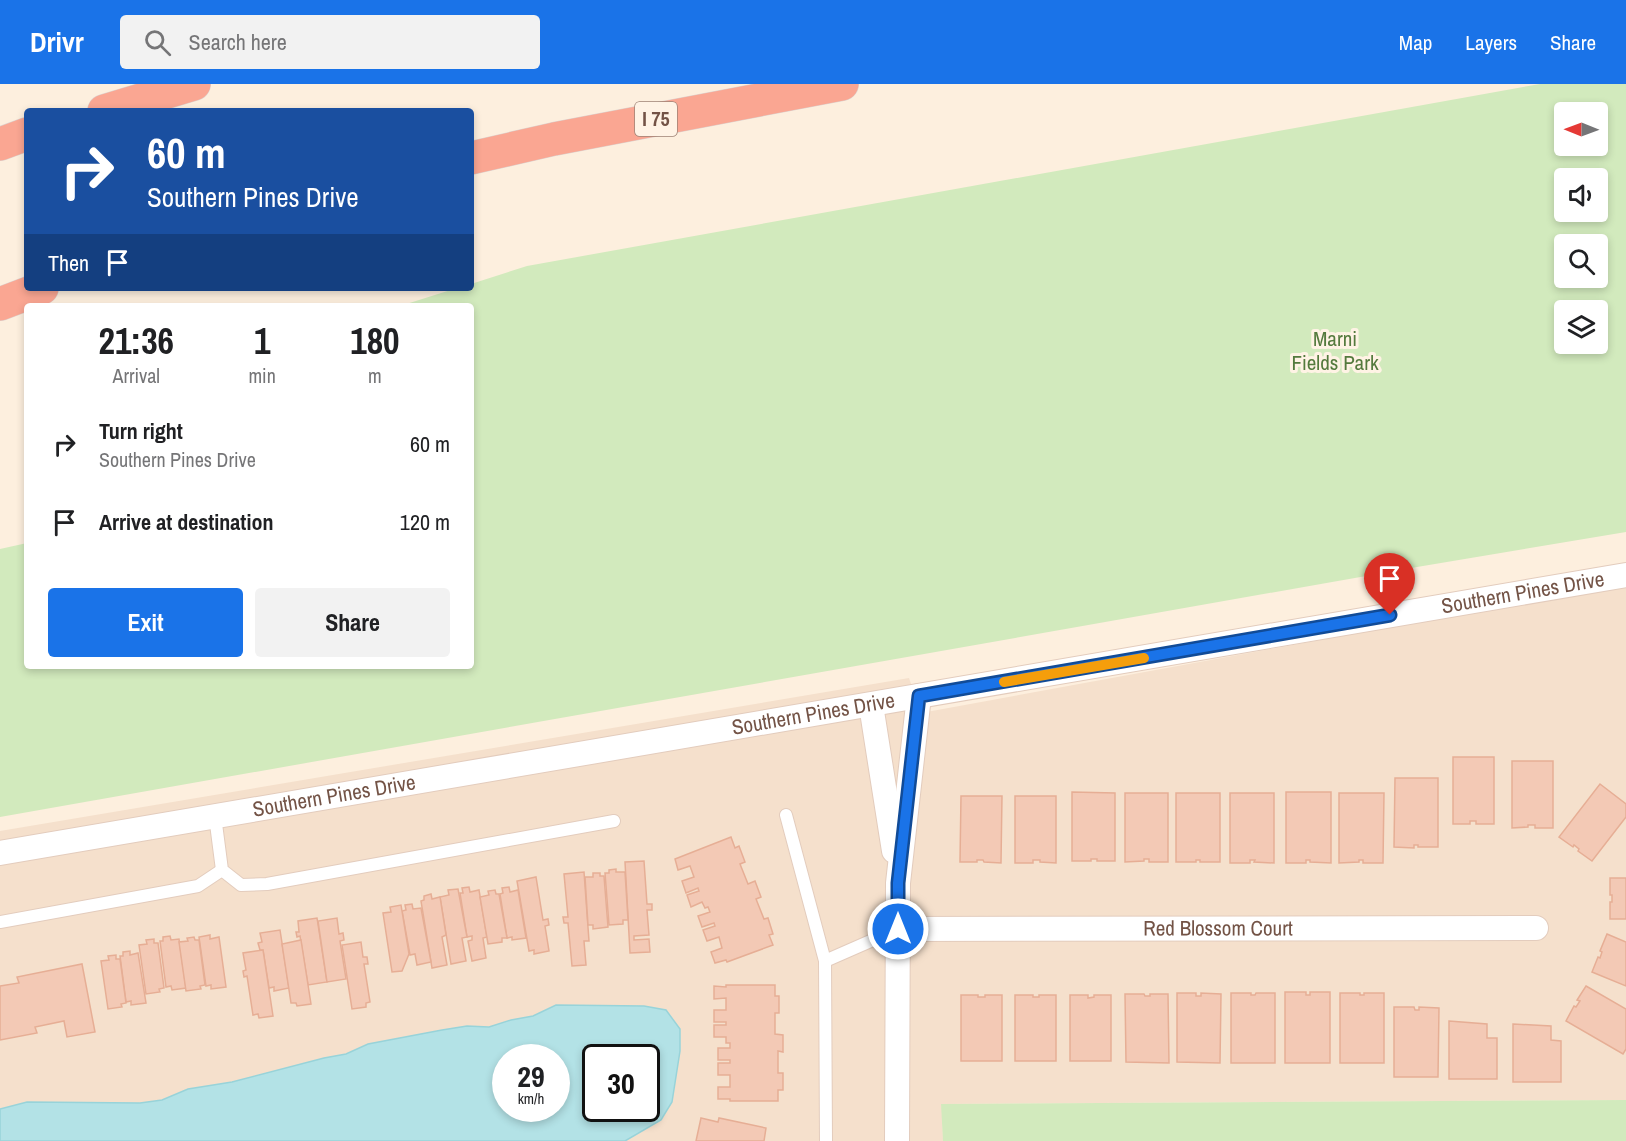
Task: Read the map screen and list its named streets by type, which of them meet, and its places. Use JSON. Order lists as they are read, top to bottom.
{
  "streets": {
    "highway": ["I 75"],
    "street": ["Southern Pines Drive", "Red Blossom Court"]
  },
  "parks": ["Marni Fields Park"],
  "north": "left",
  "page": {
    "header": "Drivr",
    "search": "Search here",
    "nav": ["Map", "Layers", "Share"],
    "turn": ["60 m", "Southern Pines Drive"],
    "then": "Then",
    "eta": [
      "21:36",
      "Arrival",
      "1",
      "min",
      "180",
      "m"
    ],
    "list": [
      {
        "name": "Turn right",
        "note": "Southern Pines Drive",
        "value": "60 m"
      },
      {
        "name": "Arrive at destination",
        "value": "120 m"
      }
    ],
    "buttons": ["Exit", "Share"],
    "speed": "29 km/h",
    "limit": "30"
  }
}
